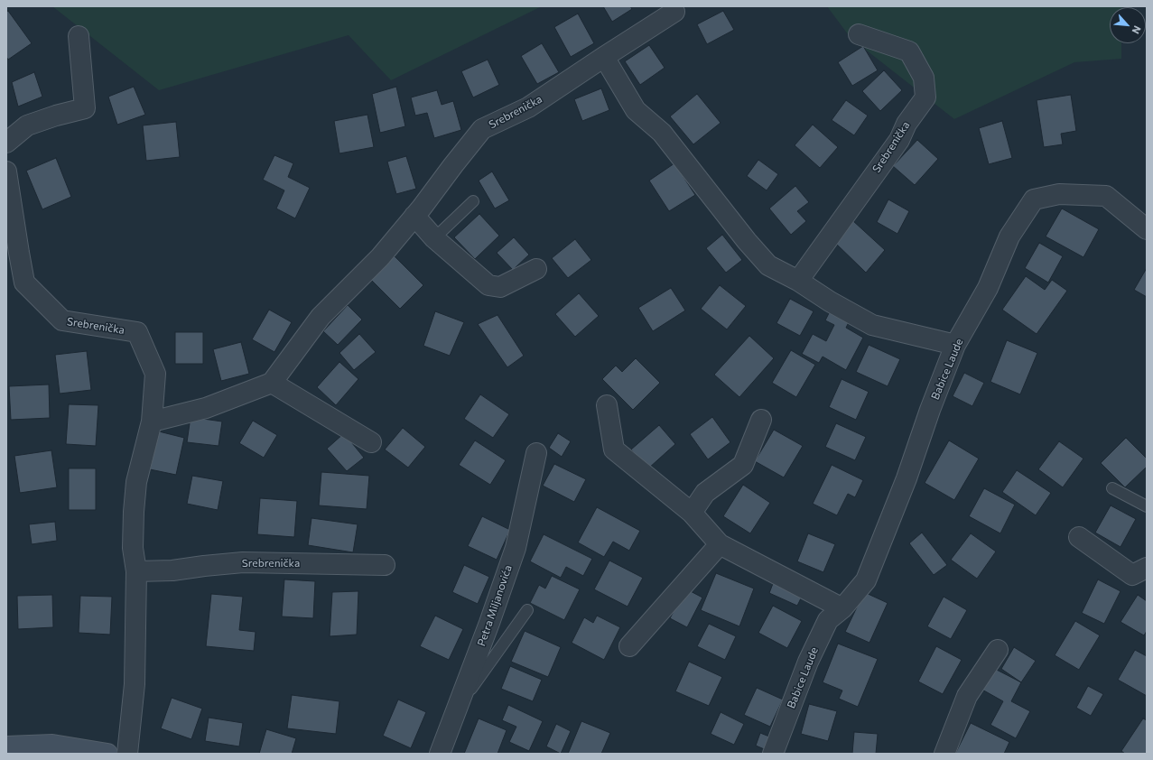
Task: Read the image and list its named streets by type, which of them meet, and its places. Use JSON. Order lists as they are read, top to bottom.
{
  "streets": {
    "street": ["Srebrenička", "Babice Laude", "Petra Miljanovića"]
  },
  "north": "bottom right"
}
